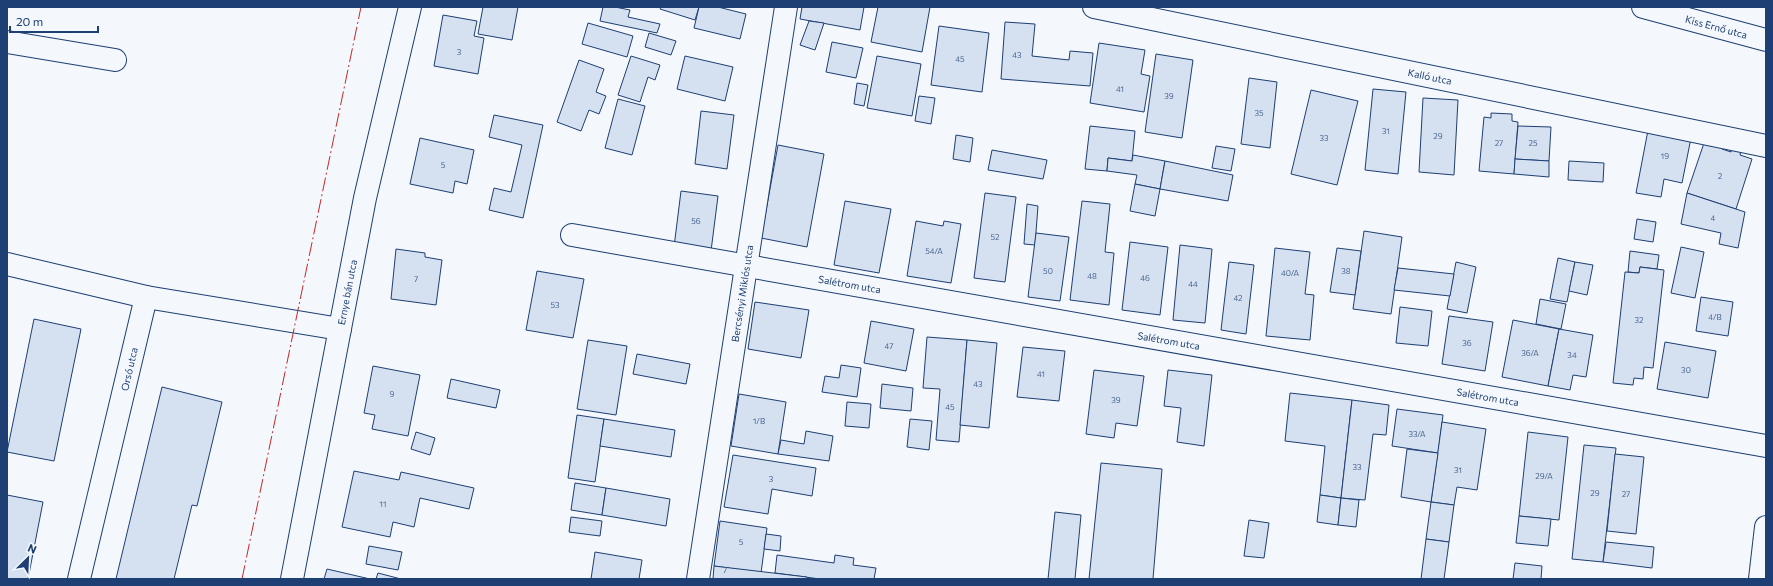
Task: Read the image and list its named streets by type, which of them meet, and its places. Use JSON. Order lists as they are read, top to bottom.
{
  "streets": {
    "street": [
      "Kiss Ernő utca",
      "Kalló utca",
      "Salétrom utca",
      "Ernye bán utca",
      "Bercsényi Miklós utca",
      "Orsó utca"
    ]
  },
  "crossings": [
    ["Salétrom utca", "Bercsényi Miklós utca"]
  ],
  "house_numbers": [
    "3",
    "43",
    "45",
    "41",
    "39",
    "35",
    "31",
    "29",
    "33",
    "27",
    "25",
    "19",
    "5",
    "2",
    "4",
    "56",
    "52",
    "54/A",
    "50",
    "38",
    "40/A",
    "48",
    "46",
    "7",
    "44",
    "42",
    "53",
    "4/B",
    "32",
    "36",
    "47",
    "36/A",
    "34",
    "30",
    "41",
    "43",
    "9",
    "39",
    "45",
    "1/B",
    "33/A",
    "33",
    "31",
    "29/A",
    "3",
    "29",
    "27",
    "11",
    "5",
    "7"
  ],
  "scale_bar": "20 m",
  "north": "top right"
}
